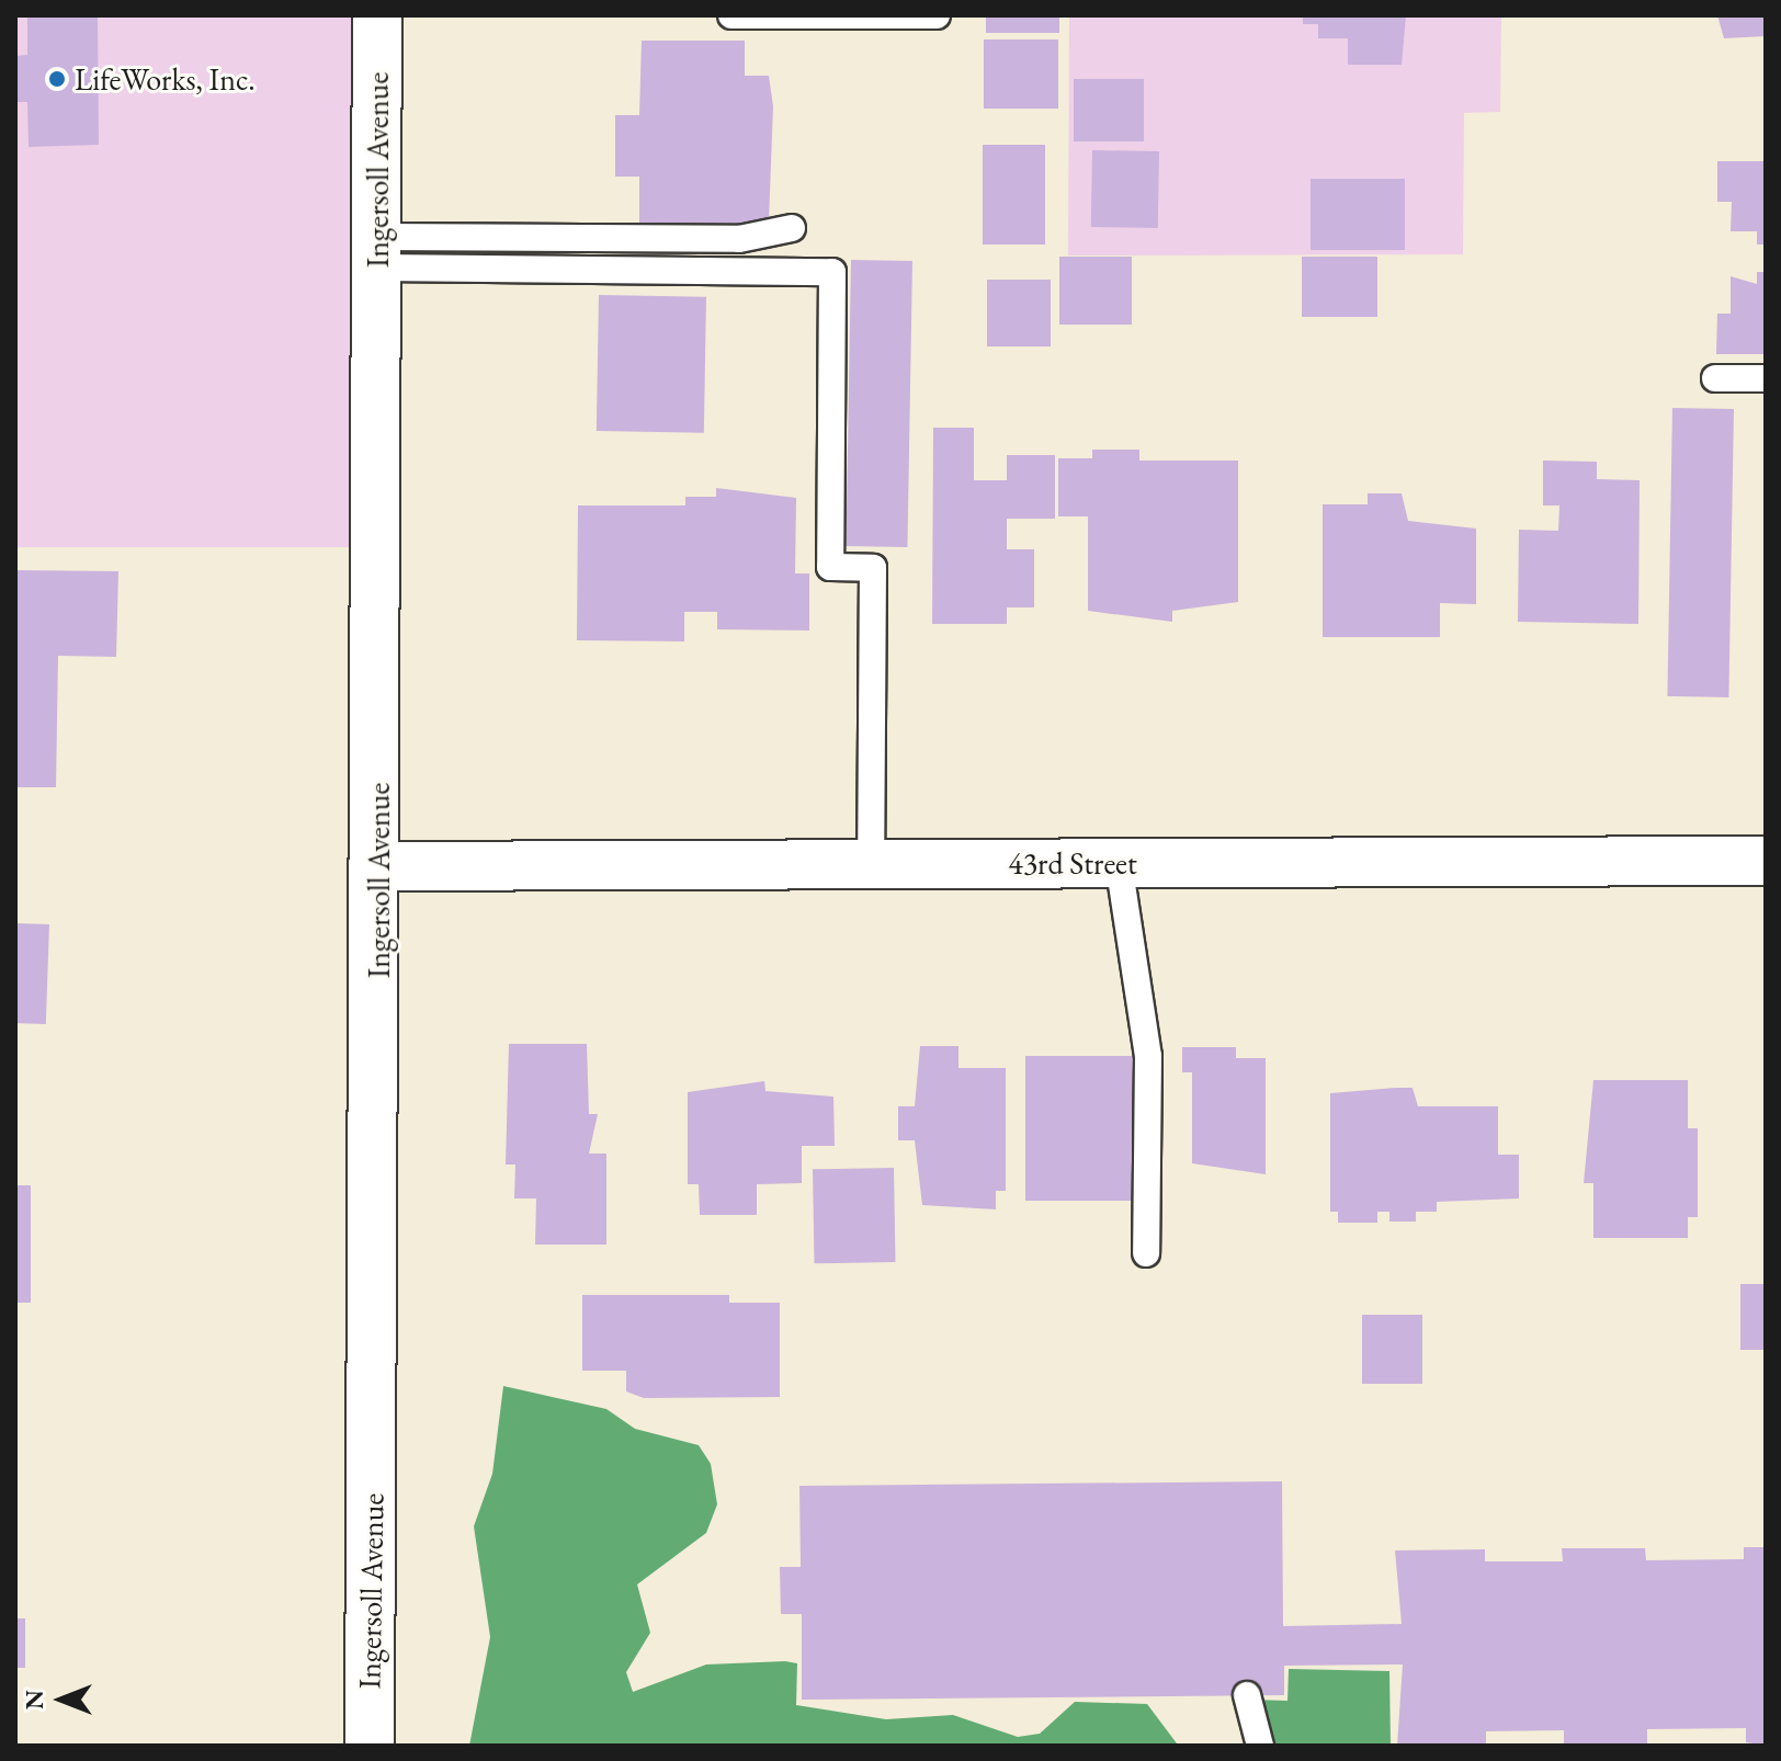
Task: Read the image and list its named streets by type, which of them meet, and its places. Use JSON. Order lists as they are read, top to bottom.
{
  "streets": {
    "main road": ["Ingersoll Avenue", "43rd Street"]
  },
  "crossings": [
    ["Ingersoll Avenue", "43rd Street"]
  ],
  "places": ["LifeWorks, Inc."],
  "north": "left"
}
